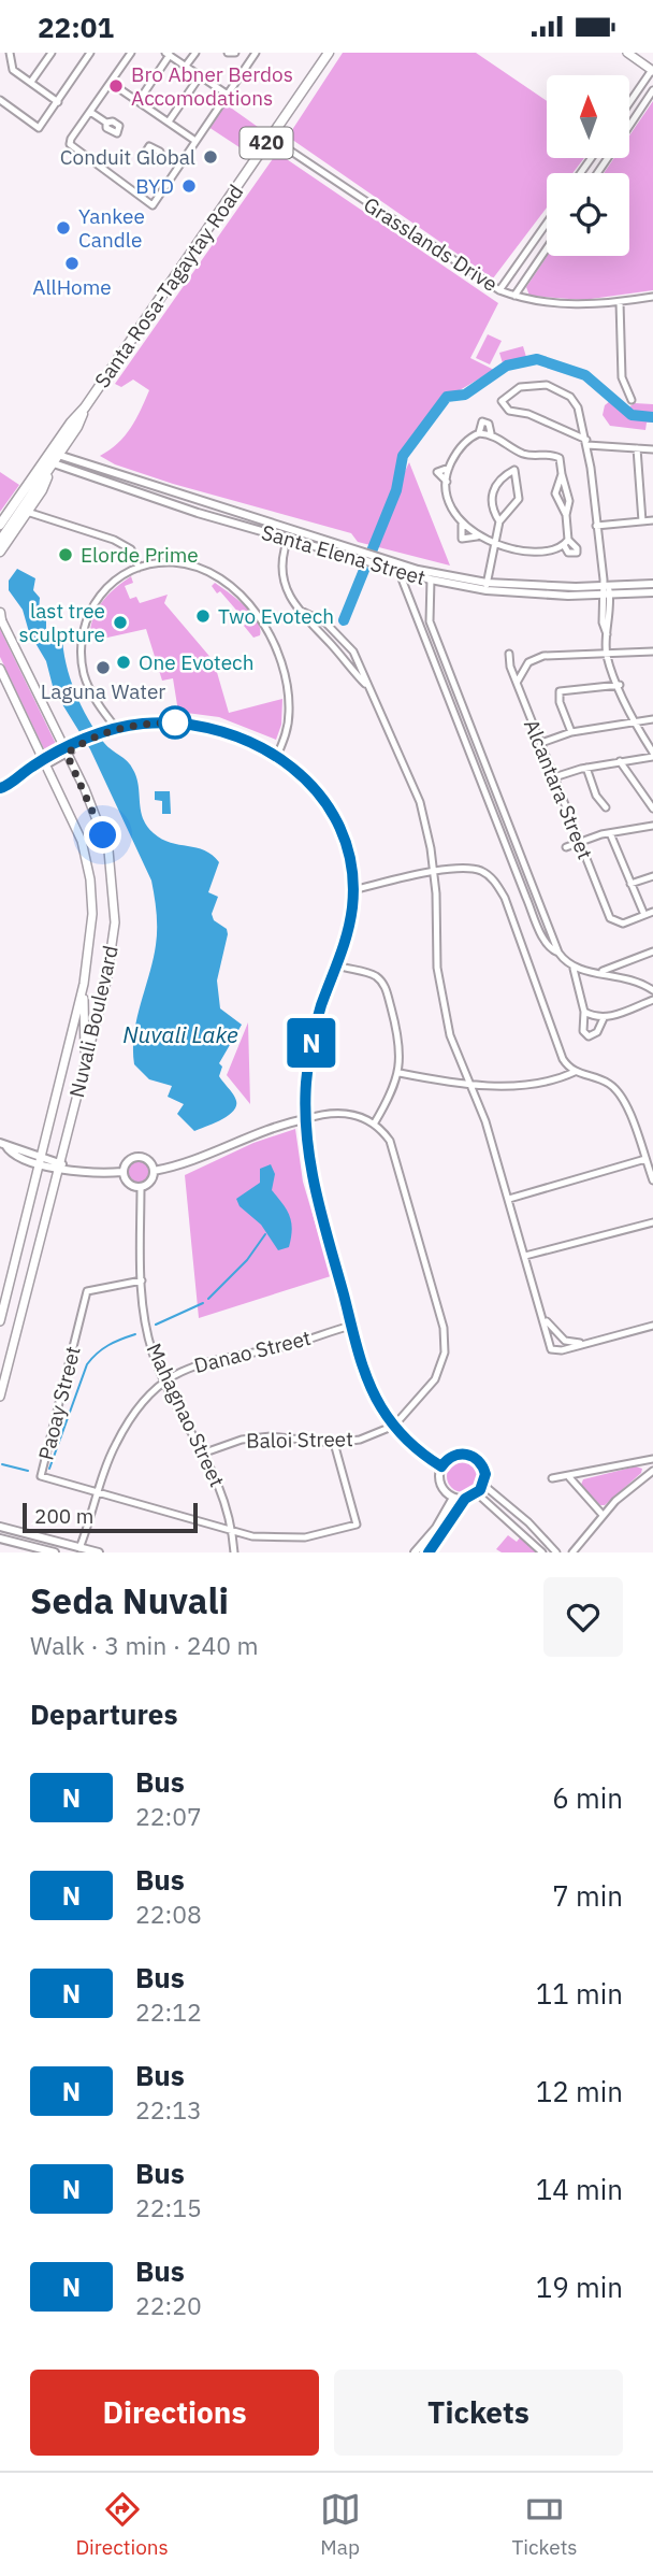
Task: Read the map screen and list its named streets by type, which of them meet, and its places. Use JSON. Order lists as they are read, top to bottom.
{
  "streets": {
    "main road": ["420", "Santa Rosa-Tagaytay Road", "Nuvali Boulevard"],
    "street": [
      "Grasslands Drive",
      "Santa Elena Street",
      "Alcantara Street",
      "Danao Street",
      "Paoay Street",
      "Mahagnao Street",
      "Baloi Street"
    ]
  },
  "crossings": [
    ["Grasslands Drive", "Santa Rosa-Tagaytay Road"],
    ["Santa Rosa-Tagaytay Road", "Santa Elena Street"],
    ["Danao Street", "Paoay Street"],
    ["Danao Street", "Mahagnao Street"],
    ["Paoay Street", "Mahagnao Street"],
    ["Paoay Street", "Baloi Street"],
    ["Mahagnao Street", "Baloi Street"]
  ],
  "water": ["Nuvali Lake"],
  "places": [
    "Bro Abner Berdos Accomodations",
    "Conduit Global",
    "BYD",
    "Yankee Candle",
    "AllHome",
    "Elorde Prime",
    "Two Evotech",
    "last tree sculpture",
    "One Evotech",
    "Laguna Water"
  ],
  "lines": ["bus line N"],
  "scale_bar": "200 m",
  "north": "top",
  "page": {
    "status": "22:01",
    "on_map": "N",
    "scale": "200 m",
    "heading": [
      ["Seda Nuvali", "Walk · 3 min · 240 m"],
      "Departures"
    ],
    "list": [
      {
        "mark": "N",
        "name": "Bus",
        "note": "22:07",
        "value": "6 min"
      },
      {
        "mark": "N",
        "name": "Bus",
        "note": "22:08",
        "value": "7 min"
      },
      {
        "mark": "N",
        "name": "Bus",
        "note": "22:12",
        "value": "11 min"
      },
      {
        "mark": "N",
        "name": "Bus",
        "note": "22:13",
        "value": "12 min"
      },
      {
        "mark": "N",
        "name": "Bus",
        "note": "22:15",
        "value": "14 min"
      },
      {
        "mark": "N",
        "name": "Bus",
        "note": "22:20",
        "value": "19 min"
      }
    ],
    "buttons": ["Directions", "Tickets"],
    "tabs": ["Directions", "Map", "Tickets"]
  }
}
